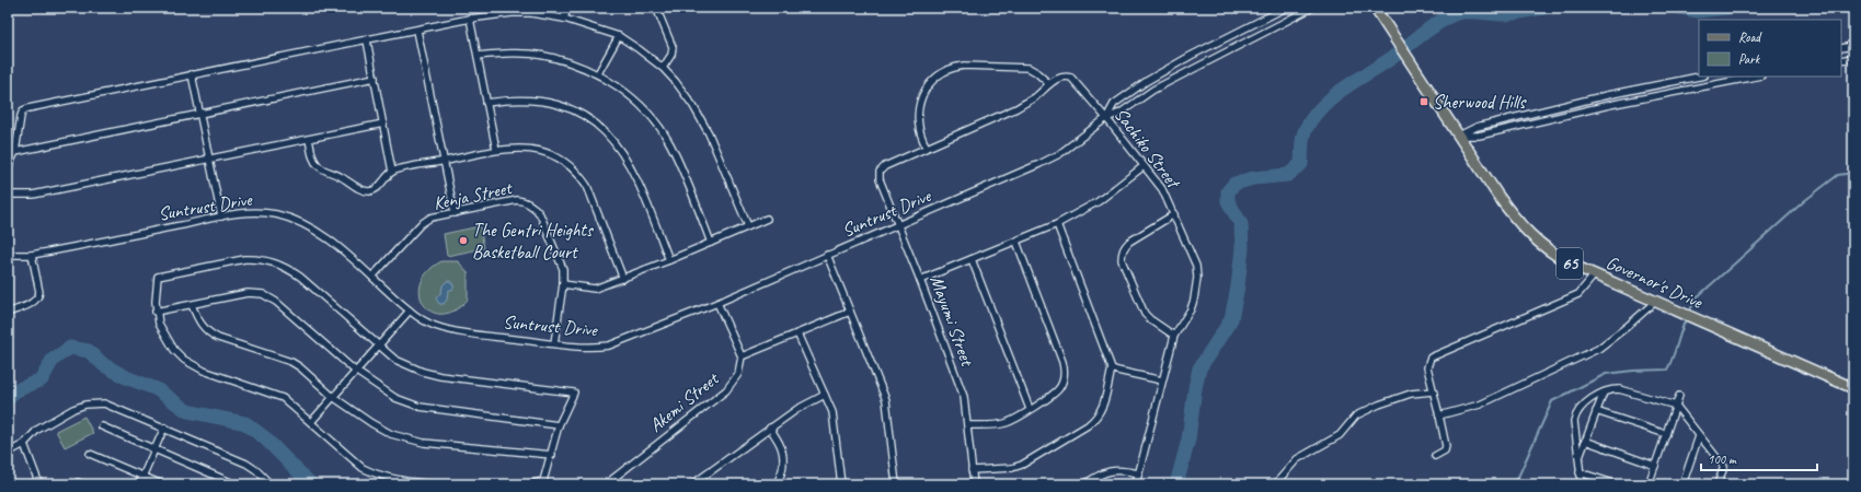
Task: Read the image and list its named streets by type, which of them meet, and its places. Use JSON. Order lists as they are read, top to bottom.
{
  "streets": {
    "main road": ["65", "Governor's Drive"],
    "street": [
      "Sachiko Street",
      "Kenja Street",
      "Suntrust Drive",
      "Mayumi Street",
      "Akemi Street"
    ]
  },
  "crossings": [
    ["Sachiko Street", "Suntrust Drive"],
    ["Kenja Street", "Suntrust Drive"],
    ["Suntrust Drive", "Mayumi Street"]
  ],
  "places": {
    "transit": ["Sherwood Hills"],
    "other": ["The Gentri Heights Basketball Court"]
  },
  "legend": ["Road", "Park"],
  "scale_bar": "100 m"
}
